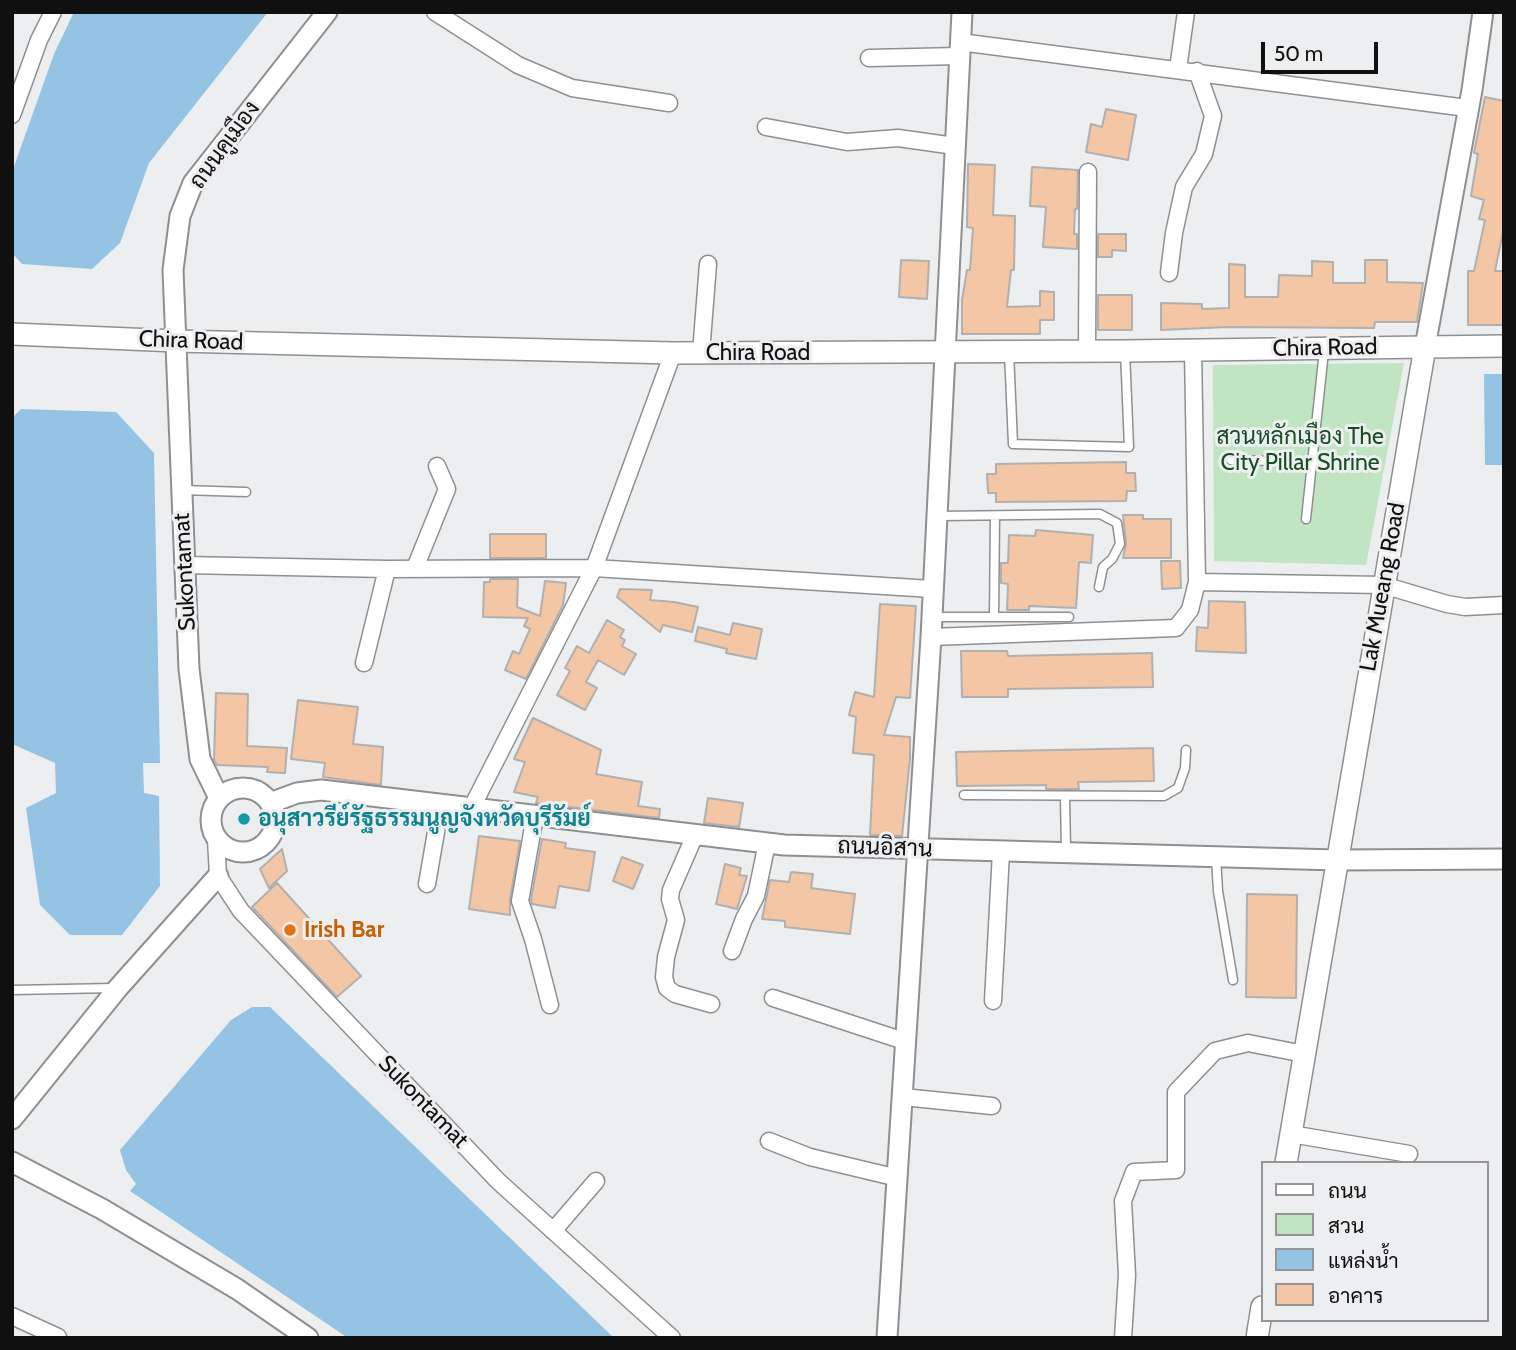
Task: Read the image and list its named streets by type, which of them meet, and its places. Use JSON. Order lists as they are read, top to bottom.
{
  "streets": {
    "main road": ["Chira Road", "Lak Mueang Road"],
    "street": ["ถนนคูเมือง", "Sukontamat", "ถนนอิสาน"]
  },
  "crossings": [
    ["ถนนคูเมือง", "Chira Road"],
    ["ถนนคูเมือง", "Sukontamat"],
    ["Chira Road", "Sukontamat"],
    ["Chira Road", "Lak Mueang Road"],
    ["Sukontamat", "ถนนอิสาน"],
    ["Lak Mueang Road", "ถนนอิสาน"]
  ],
  "parks": ["สวนหลักเมือง The City Pillar Shrine"],
  "places": ["อนุสาวรีย์รัฐธรรมนูญจังหวัดบุรีรัมย์", "Irish Bar"],
  "legend": [
    "ถนน",
    "สวน",
    "แหล่งน้ำ",
    "อาคาร"
  ],
  "scale_bar": "50 m"
}
